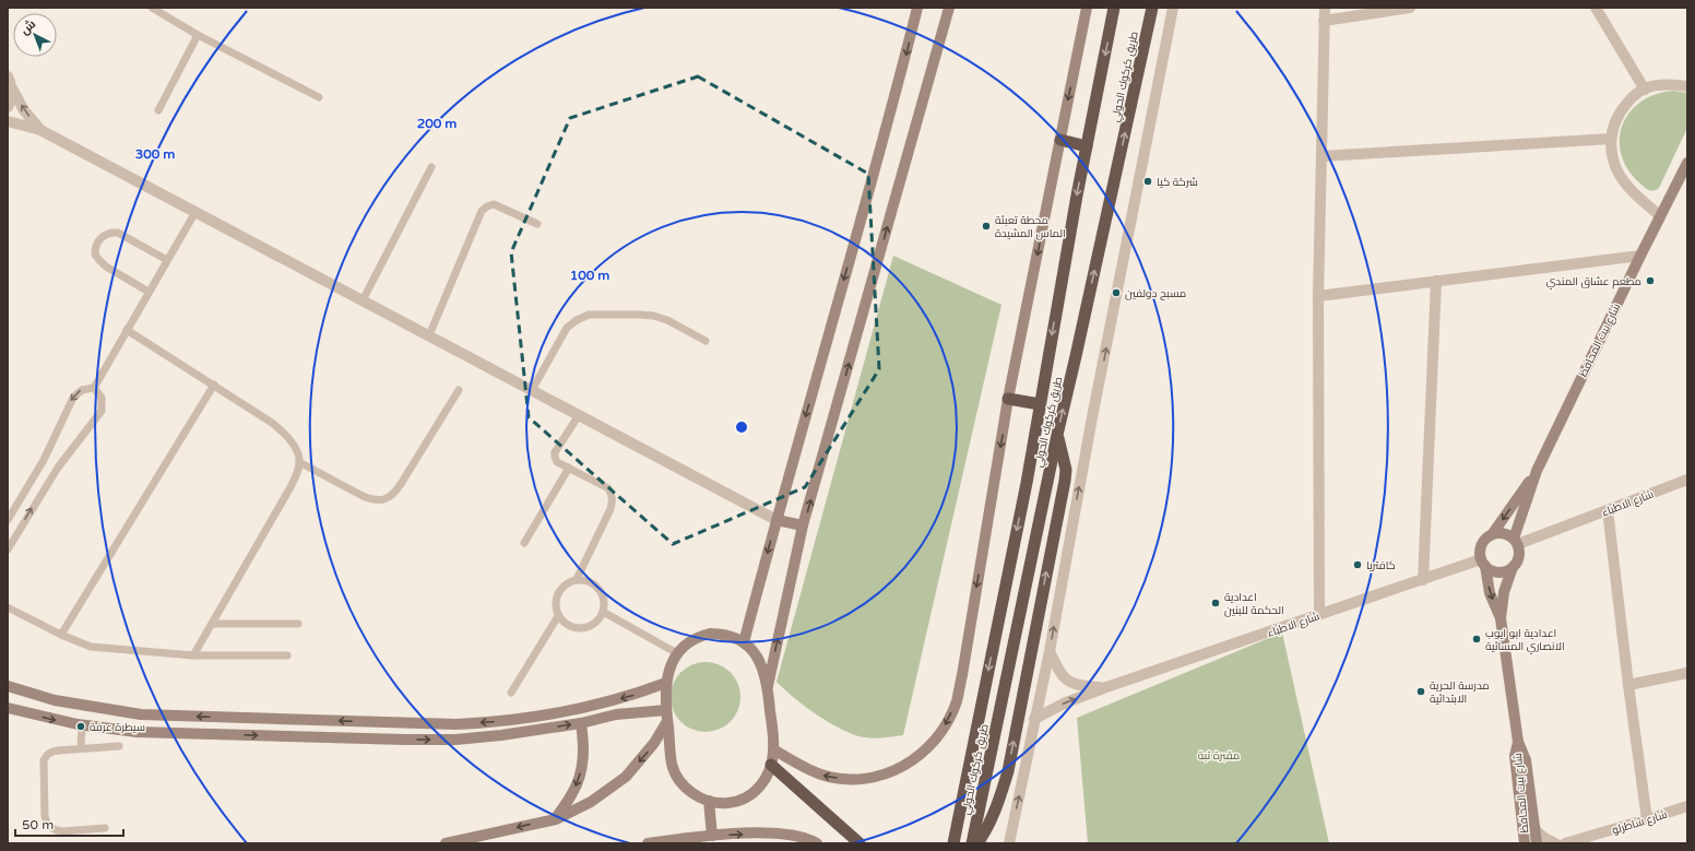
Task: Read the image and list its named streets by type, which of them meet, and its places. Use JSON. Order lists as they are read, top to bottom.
{
  "streets": {
    "highway": ["طريق كركوك الحولي"],
    "main road": ["شارع بيت المحافظ"],
    "street": ["شارع الاطباء", "شارع شاطرلو"]
  },
  "crossings": [
    ["شارع بيت المحافظ", "شارع الاطباء"]
  ],
  "parks": ["مقبرة تبة"],
  "places": [
    "شركة كيا",
    "محطة تعبئة الماس المشيدة",
    "مطعم عشاق المندي",
    "مسبح دولفين",
    "کافتریا",
    "اعدادية الحكمة للبنين",
    "اعدادية ابو ايوب الانصاري المسائية",
    "مدرسة الحرية الابتدائية",
    "سيطرة عرفة"
  ],
  "scale_bar": "50 m",
  "north": "top left",
  "rings": ["200 m", "300 m", "100 m"]
}
